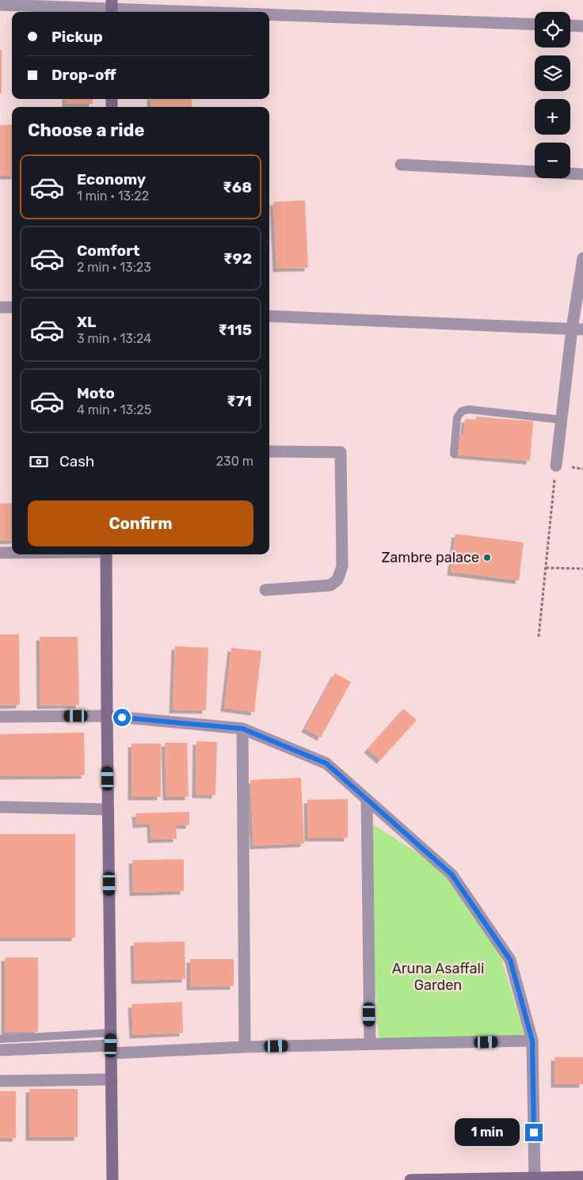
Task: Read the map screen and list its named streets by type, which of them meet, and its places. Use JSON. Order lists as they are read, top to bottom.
{
  "parks": ["Aruna Asaffali Garden"],
  "places": ["Zambre palace"],
  "page": {
    "map_buttons": ["+", "−"],
    "banner": ["Pickup", "Drop-off"],
    "heading": "Choose a ride",
    "list": [
      {
        "name": "Economy",
        "note": "1 min · 13:22",
        "value": "₹68"
      },
      {
        "name": "Comfort",
        "note": "2 min · 13:23",
        "value": "₹92"
      },
      {
        "name": "XL",
        "note": "3 min · 13:24",
        "value": "₹115"
      },
      {
        "name": "Moto",
        "note": "4 min · 13:25",
        "value": "₹71"
      }
    ],
    "pay": ["Cash", "230 m"],
    "buttons": "Confirm",
    "bubble": "1 min"
  }
}
